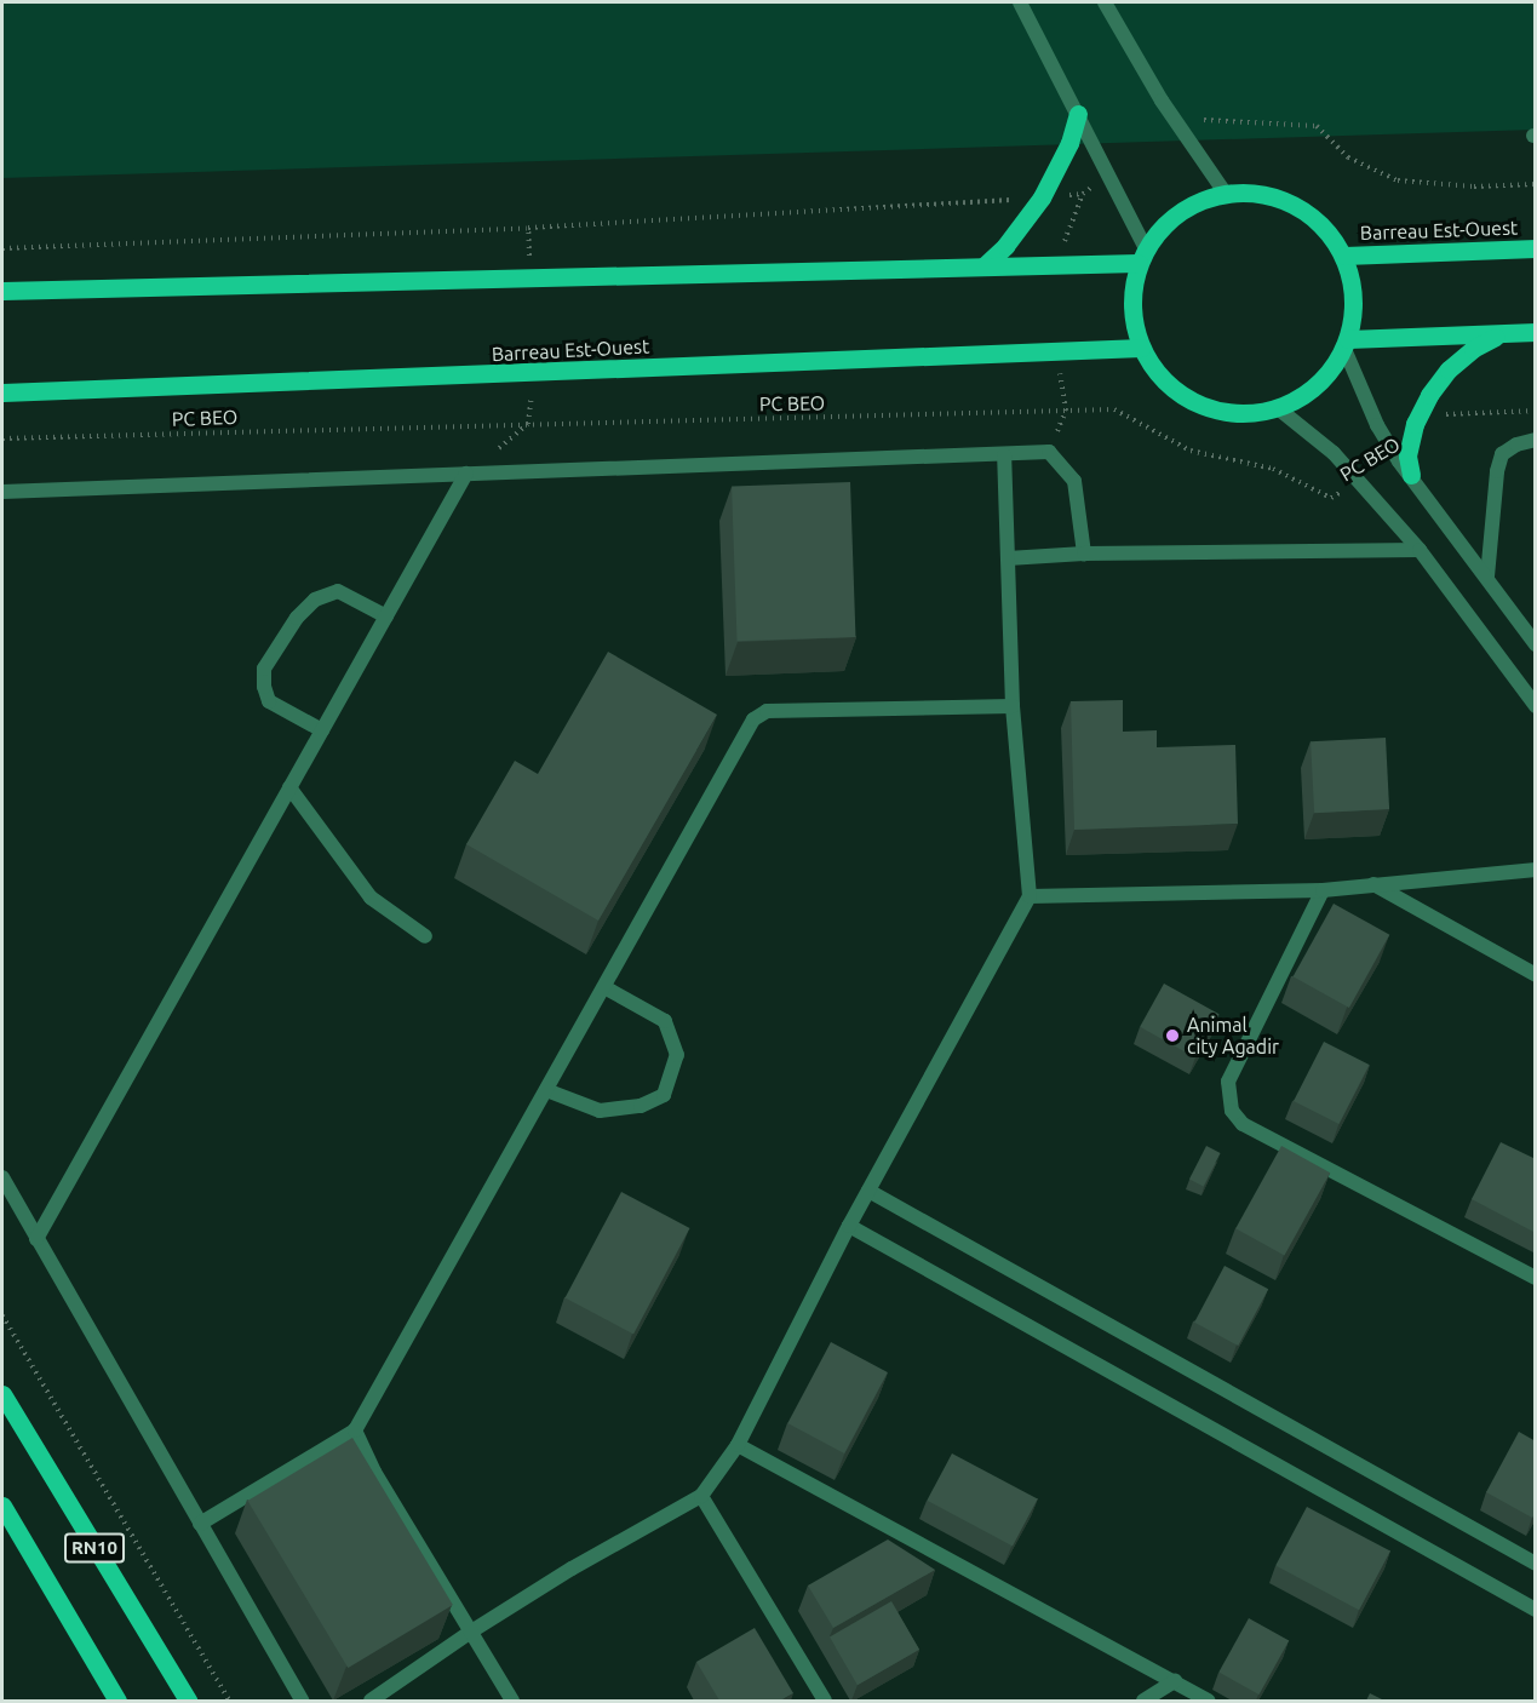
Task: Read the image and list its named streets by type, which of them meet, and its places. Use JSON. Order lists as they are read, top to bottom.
{
  "streets": {
    "main road": ["Barreau Est-Ouest", "RN10"],
    "path": ["PC BEO"]
  },
  "places": ["Animal city Agadir"]
}
